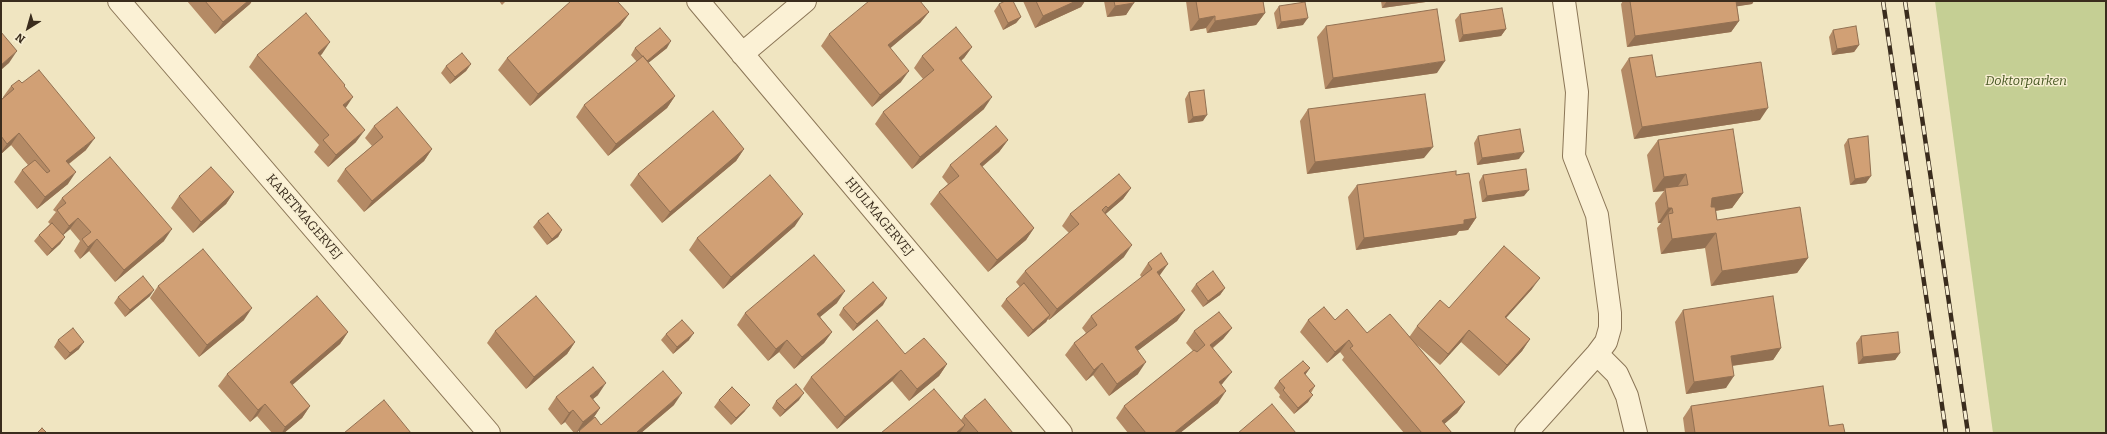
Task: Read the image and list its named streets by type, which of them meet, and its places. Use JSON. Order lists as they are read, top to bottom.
{
  "streets": {
    "street": ["KARETMAGERVEJ", "HJULMAGERVEJ"]
  },
  "parks": ["Doktorparken"],
  "north": "bottom left"
}
